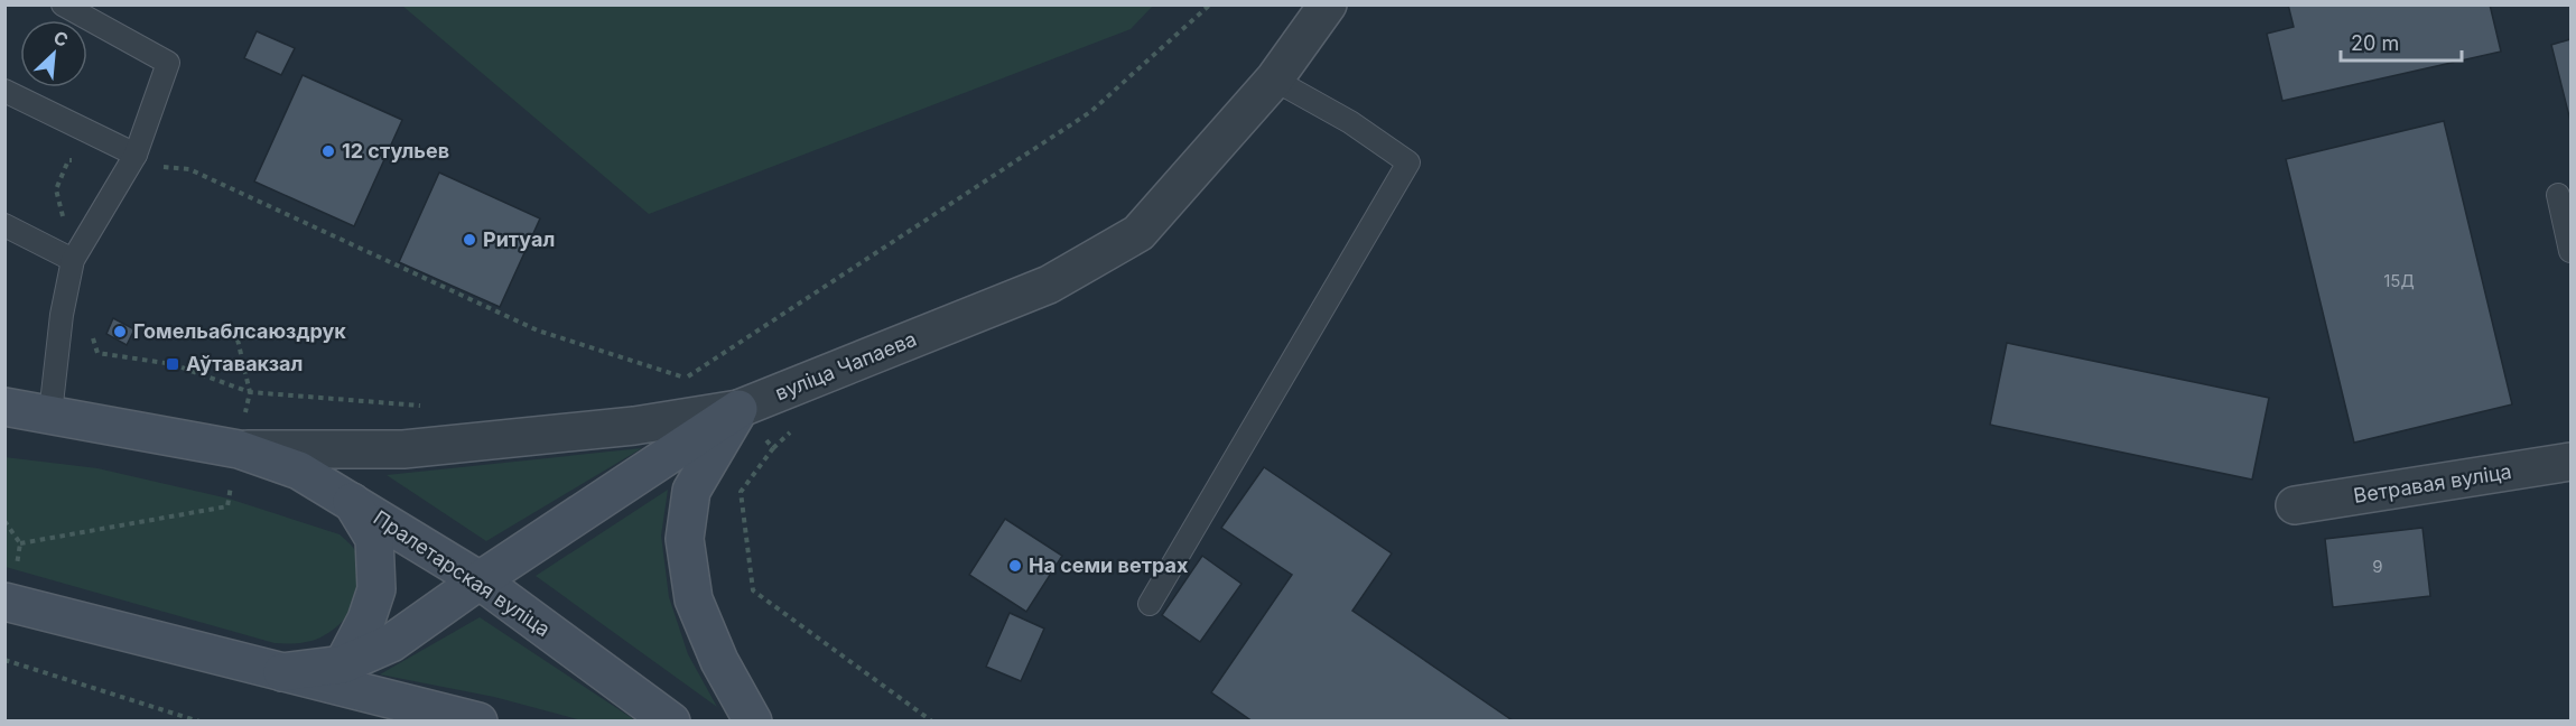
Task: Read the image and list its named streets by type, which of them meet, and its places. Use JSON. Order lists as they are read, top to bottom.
{
  "streets": {
    "main road": ["Пралетарская вуліца"],
    "street": ["вуліца Чапаева", "Ветравая вуліца"]
  },
  "crossings": [
    ["вуліца Чапаева", "Пралетарская вуліца"]
  ],
  "places": {
    "other": [
      "12 стульев",
      "Ритуал",
      "Гомельаблсаюздрук",
      "На семи ветрах"
    ],
    "transit": ["Аўтавакзал"]
  },
  "house_numbers": ["15Д", "9"],
  "scale_bar": "20 m",
  "north": "top right"
}
